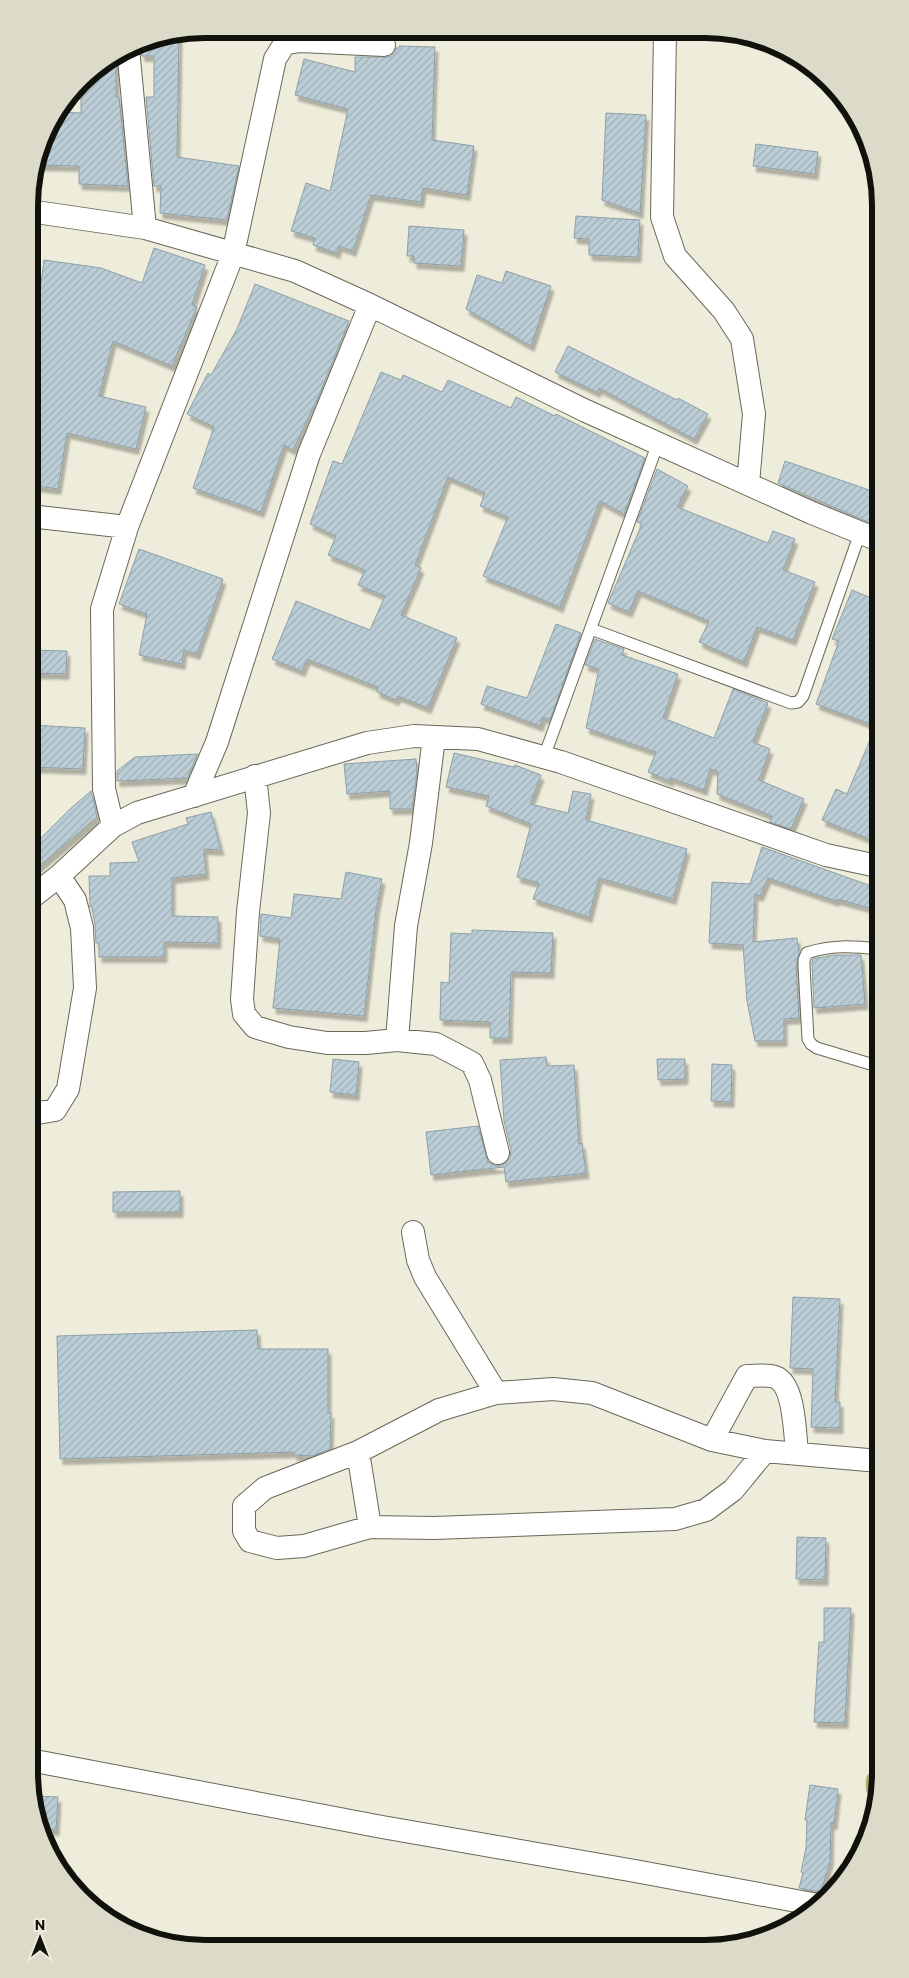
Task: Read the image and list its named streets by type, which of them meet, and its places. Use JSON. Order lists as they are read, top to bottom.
{
  "north": "top"
}
